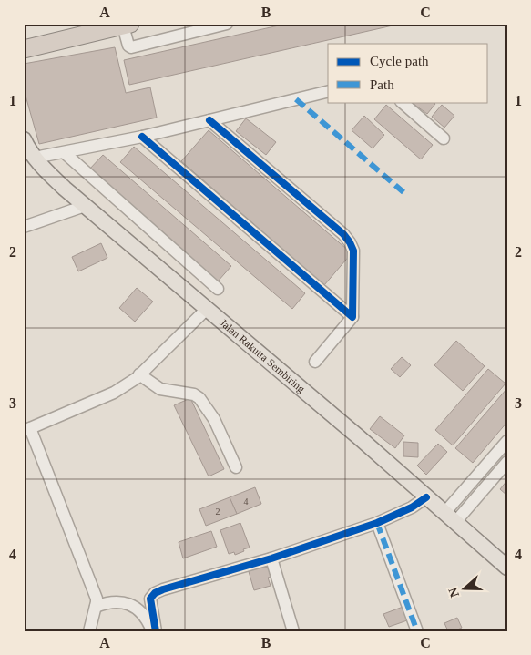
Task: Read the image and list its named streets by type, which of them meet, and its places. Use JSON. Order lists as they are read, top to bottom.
{
  "streets": {
    "main road": ["Jalan Rakutta Sembiring"]
  },
  "house_numbers": ["4", "2"],
  "legend": ["Cycle path", "Path"],
  "north": "left",
  "grid": {
    "columns": ["A", "B", "C"],
    "rows": [
      "1",
      "2",
      "3",
      "4"
    ]
  }
}
